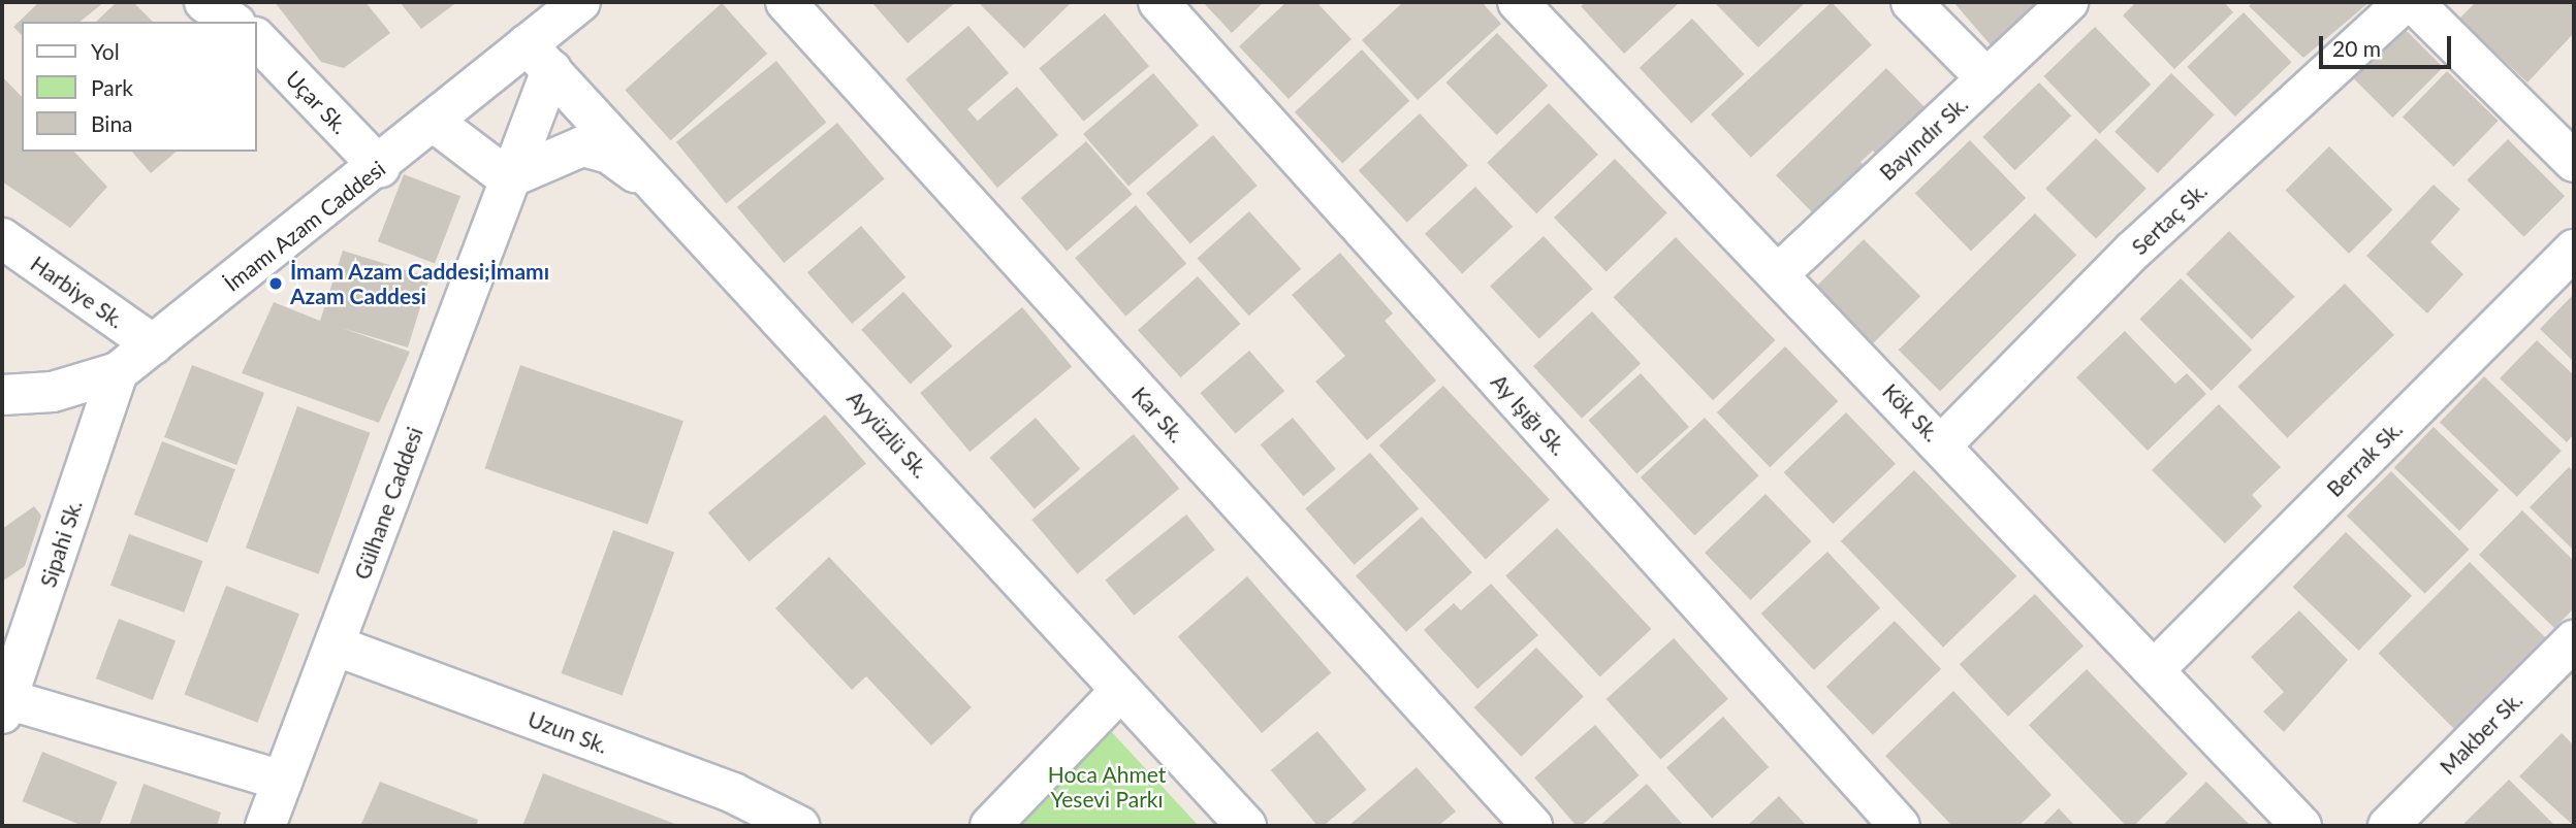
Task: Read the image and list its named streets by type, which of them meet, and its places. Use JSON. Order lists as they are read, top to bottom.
{
  "streets": {
    "street": [
      "Uçar Sk.",
      "Bayındır Sk.",
      "Sertaç Sk.",
      "İmamı Azam Caddesi",
      "Harbiye Sk.",
      "Kök Sk.",
      "Kar Sk.",
      "Ay Işığı Sk.",
      "Ayyüzlü Sk.",
      "Berrak Sk.",
      "Gülhane Caddesi",
      "Sipahi Sk.",
      "Uzun Sk.",
      "Makber Sk."
    ]
  },
  "crossings": [
    ["Uçar Sk.", "İmamı Azam Caddesi"],
    ["Bayındır Sk.", "Kök Sk."],
    ["Sertaç Sk.", "Kök Sk."],
    ["İmamı Azam Caddesi", "Harbiye Sk."],
    ["İmamı Azam Caddesi", "Ayyüzlü Sk."],
    ["İmamı Azam Caddesi", "Gülhane Caddesi"],
    ["İmamı Azam Caddesi", "Sipahi Sk."],
    ["Kök Sk.", "Berrak Sk."],
    ["Ayyüzlü Sk.", "Gülhane Caddesi"],
    ["Gülhane Caddesi", "Uzun Sk."]
  ],
  "parks": ["Hoca Ahmet Yesevi Parkı"],
  "places": ["İmam Azam Caddesi;İmamı Azam Caddesi"],
  "legend": ["Yol", "Park", "Bina"],
  "scale_bar": "20 m"
}
